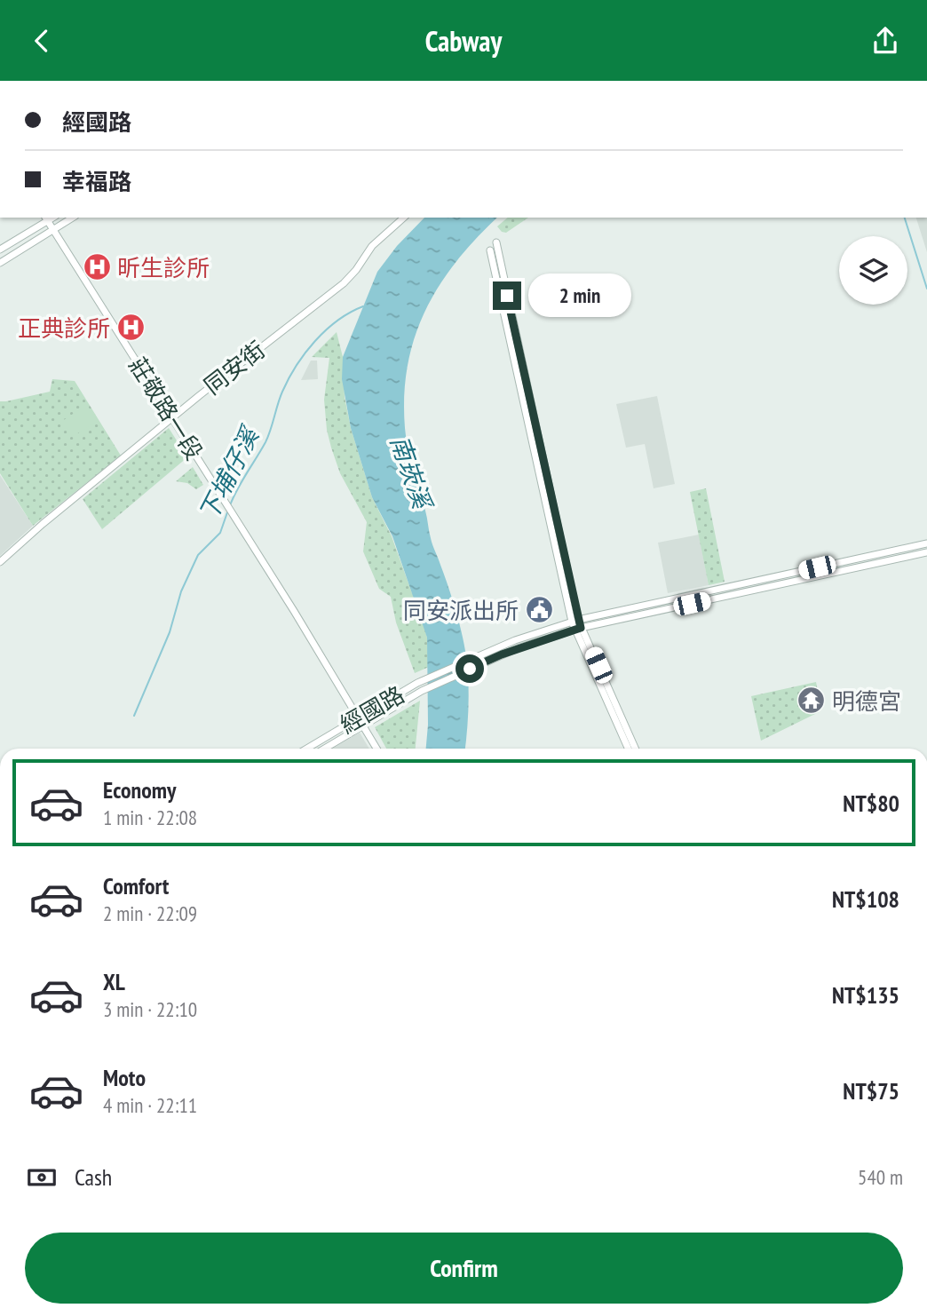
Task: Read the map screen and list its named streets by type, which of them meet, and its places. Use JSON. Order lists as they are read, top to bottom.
{
  "streets": {
    "street": ["同安街", "莊敬路一段", "經國路"]
  },
  "crossings": [
    ["同安街", "莊敬路一段"],
    ["莊敬路一段", "經國路"]
  ],
  "water": ["南崁溪", "下埔仔溪"],
  "places": {
    "hospital": ["昕生診所", "正典診所"],
    "public building": ["同安派出所"],
    "temple": ["明德宮"]
  },
  "page": {
    "header": "Cabway",
    "banner": ["經國路", "幸福路"],
    "bubble": "2 min",
    "list": [
      {
        "name": "Economy",
        "note": "1 min · 22:08",
        "value": "NT$80"
      },
      {
        "name": "Comfort",
        "note": "2 min · 22:09",
        "value": "NT$108"
      },
      {
        "name": "XL",
        "note": "3 min · 22:10",
        "value": "NT$135"
      },
      {
        "name": "Moto",
        "note": "4 min · 22:11",
        "value": "NT$75"
      }
    ],
    "pay": ["Cash", "540 m"],
    "buttons": "Confirm"
  }
}
